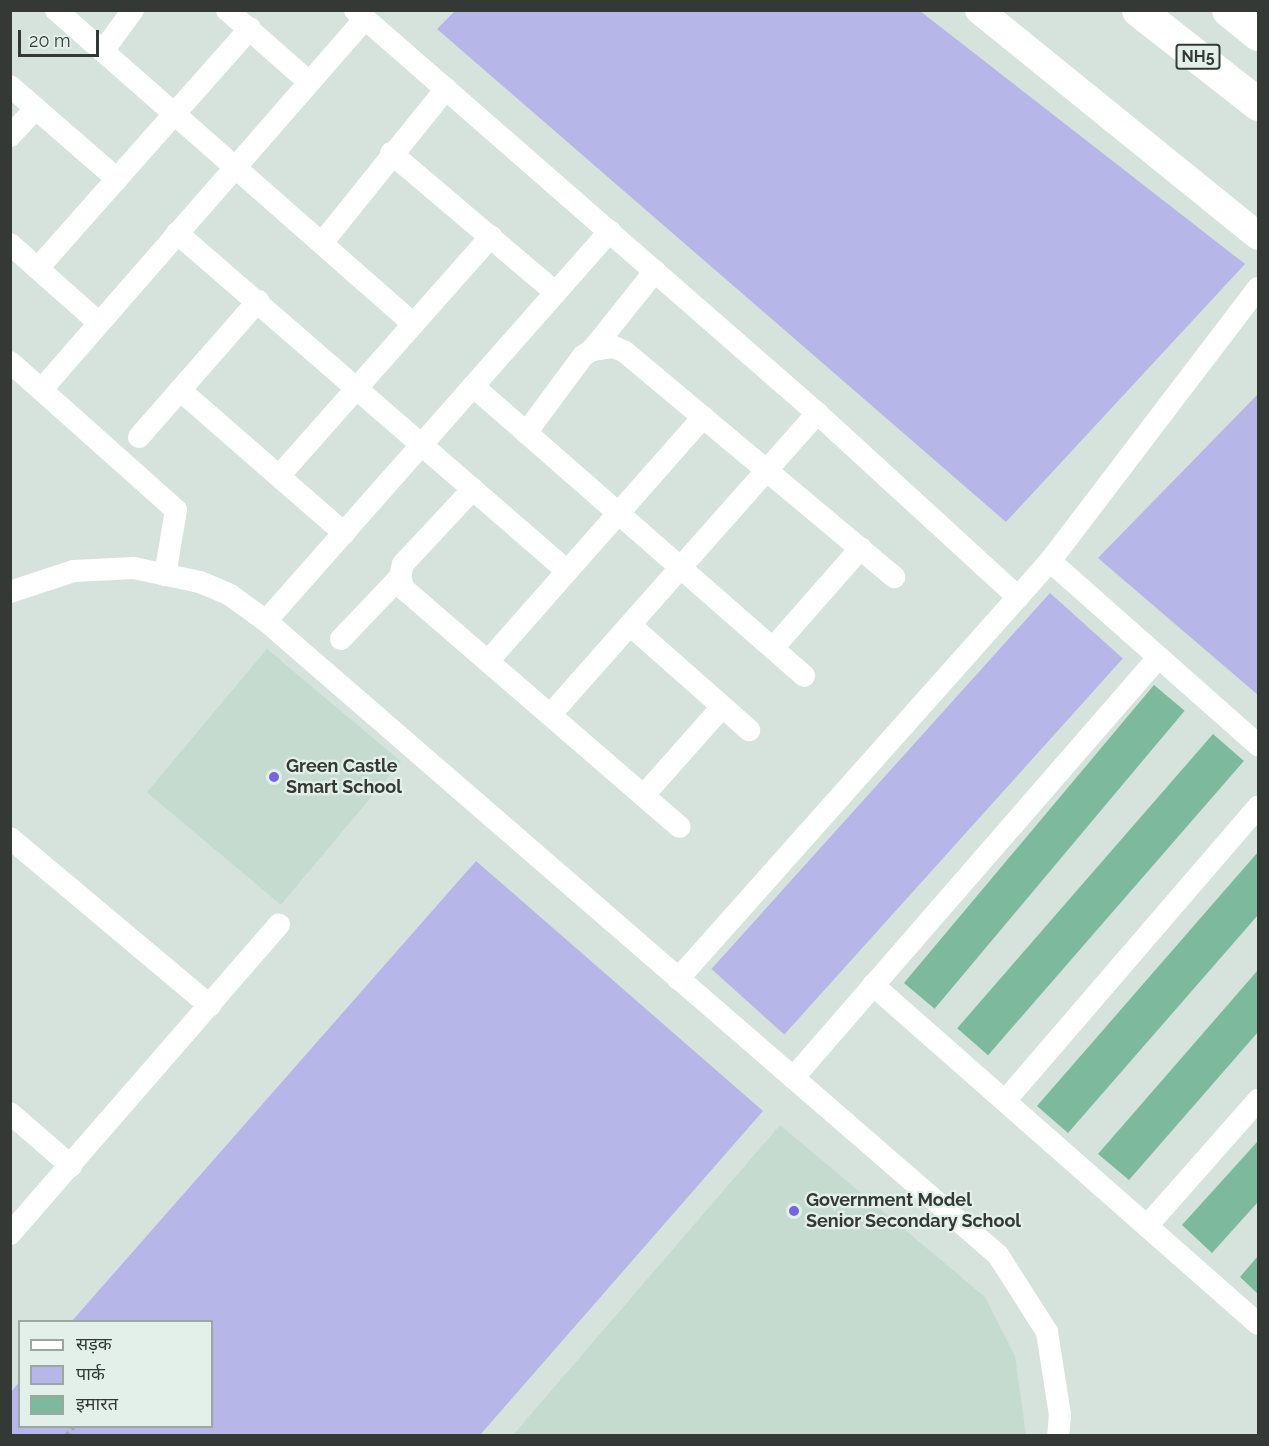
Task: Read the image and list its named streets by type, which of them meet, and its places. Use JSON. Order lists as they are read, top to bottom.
{
  "streets": {
    "highway": ["NH5"]
  },
  "places": ["Green Castle Smart School", "Government Model Senior Secondary School"],
  "legend": ["सड़क", "पार्क", "इमारत"],
  "scale_bar": "20 m"
}
